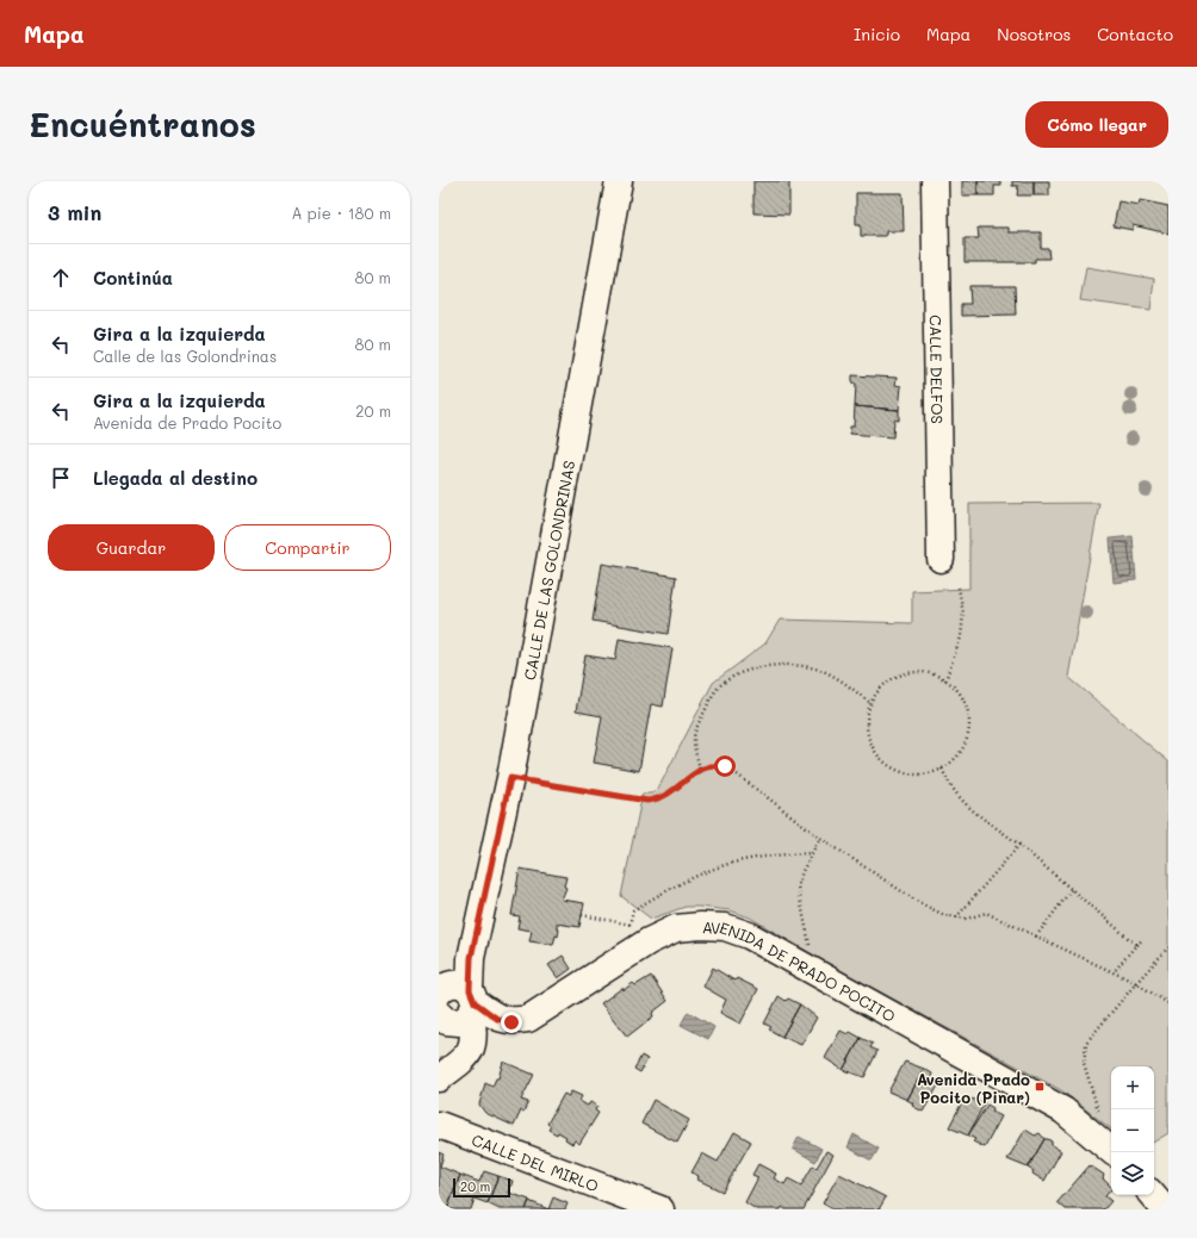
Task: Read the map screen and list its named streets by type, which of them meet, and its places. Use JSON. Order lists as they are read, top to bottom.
{
  "streets": {
    "street": [
      "CALLE DELFOS",
      "CALLE DE LAS GOLONDRINAS",
      "AVENIDA DE PRADO POCITO",
      "CALLE DEL MIRLO"
    ]
  },
  "crossings": [
    ["CALLE DE LAS GOLONDRINAS", "AVENIDA DE PRADO POCITO"]
  ],
  "places": {
    "transit": ["Avenida Prado Pocito (Pinar)"]
  },
  "scale_bar": "20 m",
  "page": {
    "header": "Mapa",
    "nav": [
      "Inicio",
      "Mapa",
      "Nosotros",
      "Contacto"
    ],
    "buttons": [
      "Cómo llegar",
      ["Guardar", "Compartir"]
    ],
    "title": "Encuéntranos",
    "heading": ["3 min", "A pie · 180 m"],
    "list": [
      ["Continúa", "80 m"],
      ["Gira a la izquierda", "Calle de las Golondrinas", "80 m"],
      ["Gira a la izquierda", "Avenida de Prado Pocito", "20 m"],
      "Llegada al destino"
    ],
    "map_buttons": ["+", "−"],
    "scale": "20 m"
  }
}
